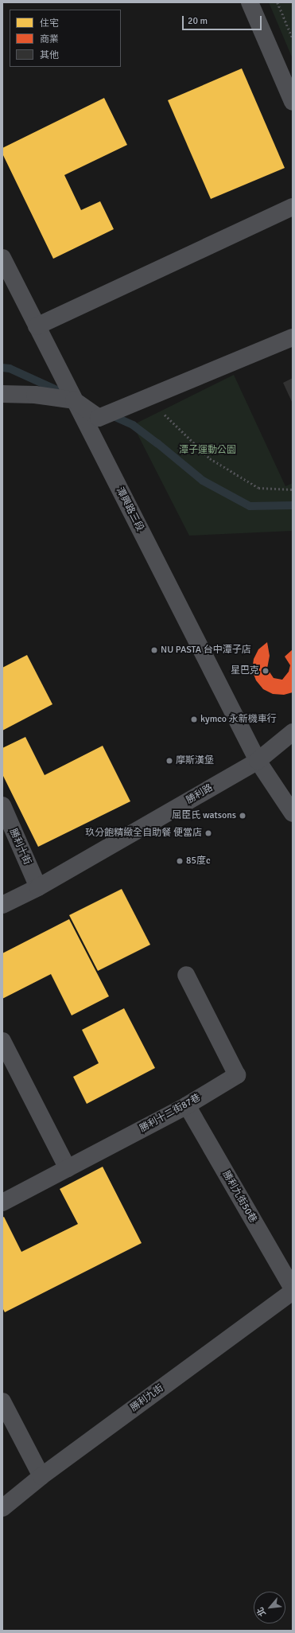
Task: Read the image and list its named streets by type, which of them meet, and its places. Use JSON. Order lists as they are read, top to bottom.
{
  "streets": {
    "street": [
      "潭興路三段",
      "勝利路",
      "勝利十街",
      "勝利十二街87巷",
      "勝利九街50巷",
      "勝利九街"
    ]
  },
  "crossings": [
    ["潭興路三段", "勝利路"],
    ["勝利路", "勝利十街"],
    ["勝利十二街87巷", "勝利九街50巷"]
  ],
  "parks": ["潭子運動公園"],
  "places": [
    "NU PASTA 台中潭子店",
    "星巴克",
    "kymco 永新機車行",
    "摩斯漢堡",
    "屈臣氏 watsons",
    "玖分飽精緻全自助餐 便當店",
    "85度c"
  ],
  "legend": ["住宅", "商業", "其他"],
  "scale_bar": "20 m",
  "north": "bottom left"
}
